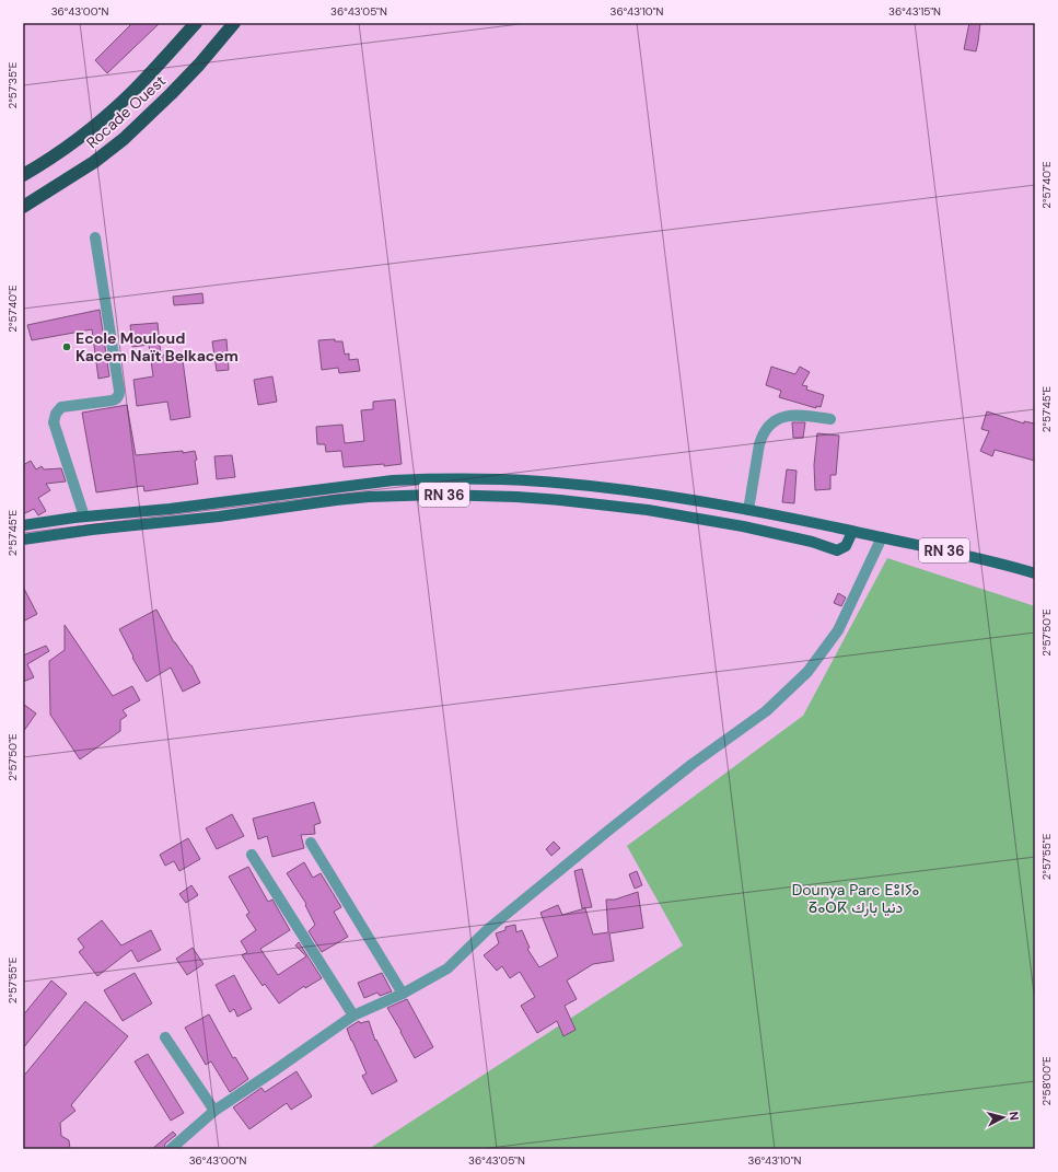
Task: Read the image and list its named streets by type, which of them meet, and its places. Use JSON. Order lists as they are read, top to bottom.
{
  "streets": {
    "highway": ["Rocade Ouest"],
    "main road": ["RN 36"]
  },
  "parks": ["Dounya Parc ⴹⵓⵏⵢⴰ ⵒⴰⵔⴽ دنيا بارك"],
  "places": ["Ecole Mouloud Kacem Naït Belkacem"],
  "north": "right",
  "coordinates": [
    "36°43'00\"N",
    "36°43'05\"N",
    "36°43'10\"N",
    "36°43'15\"N",
    "2°57'35\"E",
    "2°57'40\"E",
    "2°57'45\"E",
    "2°57'50\"E",
    "2°57'55\"E",
    "2°58'00\"E"
  ]
}
